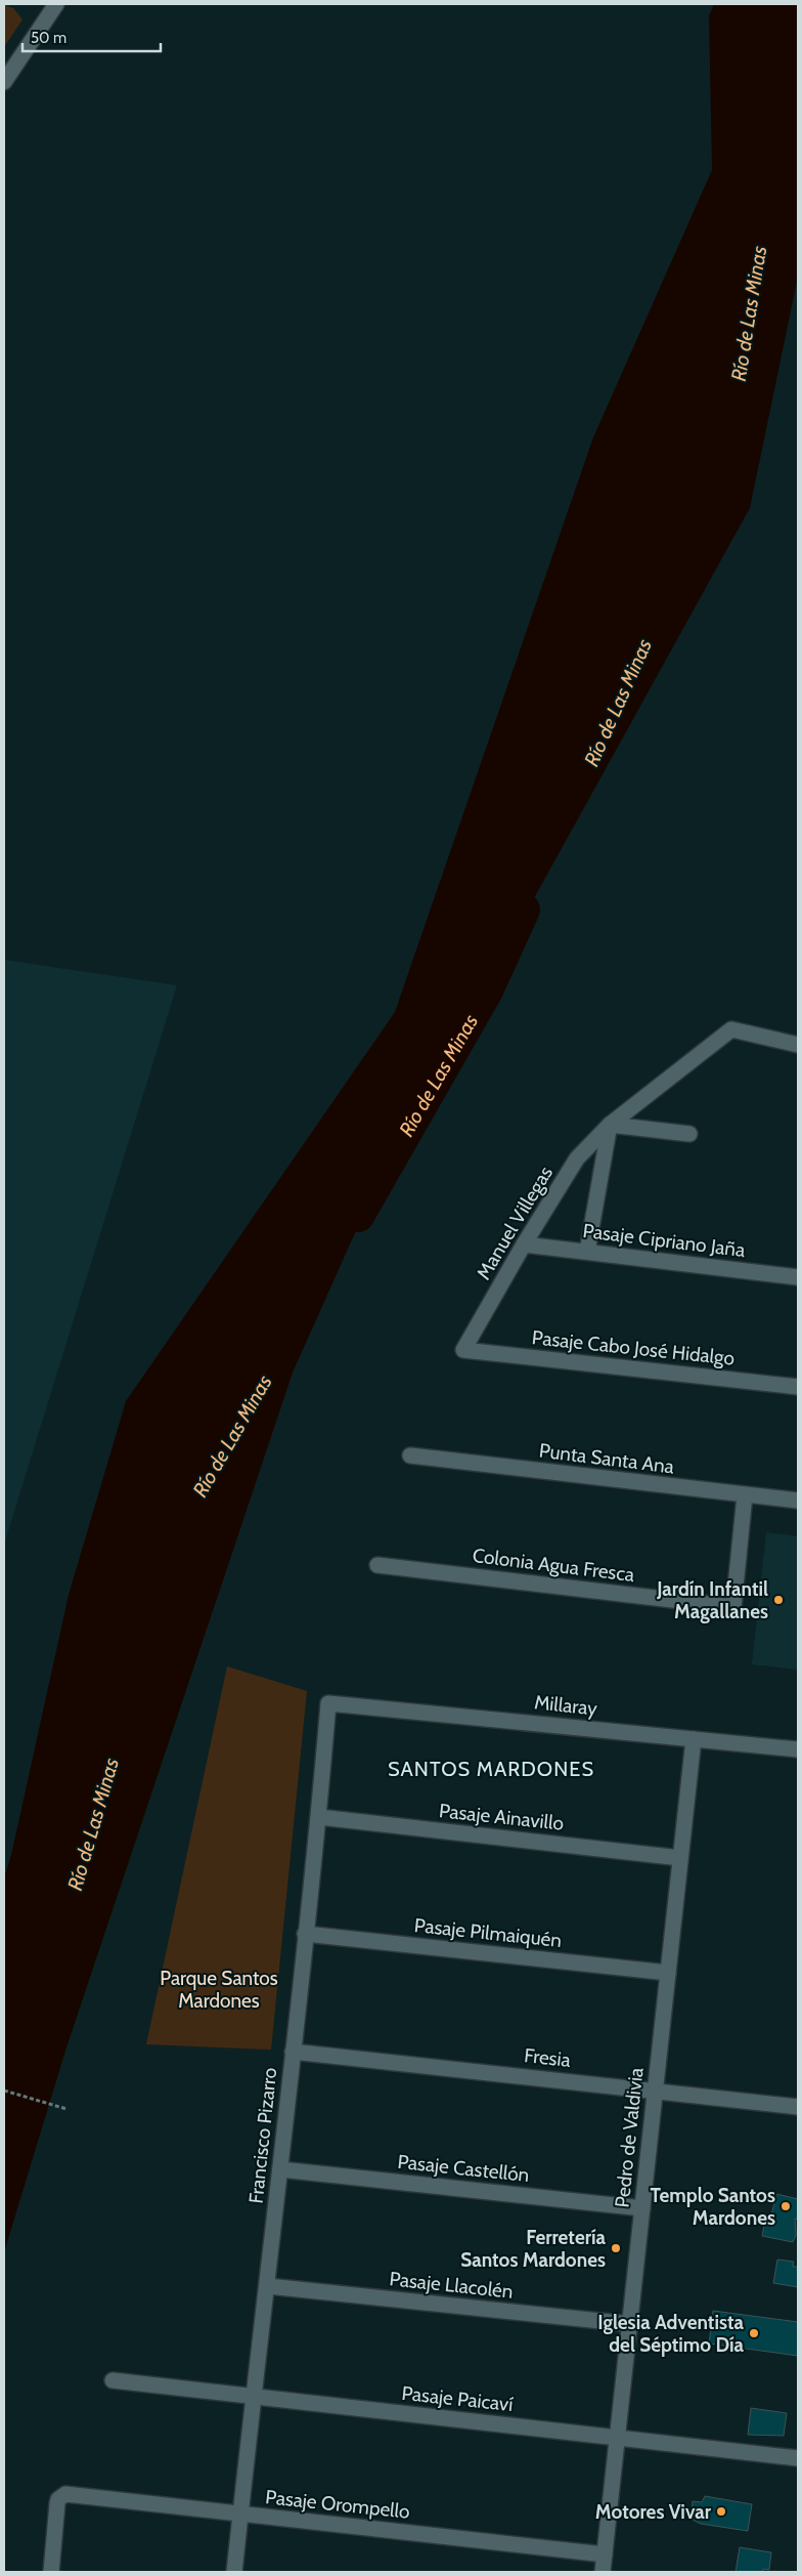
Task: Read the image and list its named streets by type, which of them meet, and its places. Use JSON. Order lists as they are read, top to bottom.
{
  "streets": {
    "street": [
      "Manuel Villegas",
      "Pasaje Cipriano Jaña",
      "Pasaje Cabo José Hidalgo",
      "Punta Santa Ana",
      "Colonia Agua Fresca",
      "Millaray",
      "Pasaje Ainavillo",
      "Pasaje Pilmaiquén",
      "Fresia",
      "Francisco Pizarro",
      "Pedro de Valdivia",
      "Pasaje Castellón",
      "Pasaje Llacolén",
      "Pasaje Paicaví",
      "Pasaje Orompello"
    ]
  },
  "crossings": [
    ["Manuel Villegas", "Pasaje Cipriano Jaña"],
    ["Manuel Villegas", "Pasaje Cabo José Hidalgo"],
    ["Punta Santa Ana", "Colonia Agua Fresca"],
    ["Millaray", "Francisco Pizarro"],
    ["Millaray", "Pedro de Valdivia"],
    ["Pasaje Ainavillo", "Francisco Pizarro"],
    ["Pasaje Ainavillo", "Pedro de Valdivia"],
    ["Pasaje Pilmaiquén", "Francisco Pizarro"],
    ["Pasaje Pilmaiquén", "Pedro de Valdivia"],
    ["Fresia", "Francisco Pizarro"],
    ["Fresia", "Pedro de Valdivia"],
    ["Francisco Pizarro", "Pasaje Castellón"],
    ["Francisco Pizarro", "Pasaje Llacolén"],
    ["Francisco Pizarro", "Pasaje Paicaví"],
    ["Francisco Pizarro", "Pasaje Orompello"],
    ["Pedro de Valdivia", "Pasaje Castellón"],
    ["Pedro de Valdivia", "Pasaje Llacolén"],
    ["Pedro de Valdivia", "Pasaje Paicaví"],
    ["Pedro de Valdivia", "Pasaje Orompello"]
  ],
  "districts": ["SANTOS MARDONES"],
  "water": ["Río de Las Minas"],
  "parks": ["Parque Santos Mardones"],
  "places": [
    "Jardín Infantil Magallanes",
    "Templo Santos Mardones",
    "Ferretería Santos Mardones",
    "Iglesia Adventista del Séptimo Día",
    "Motores Vivar"
  ],
  "scale_bar": "50 m"
}
